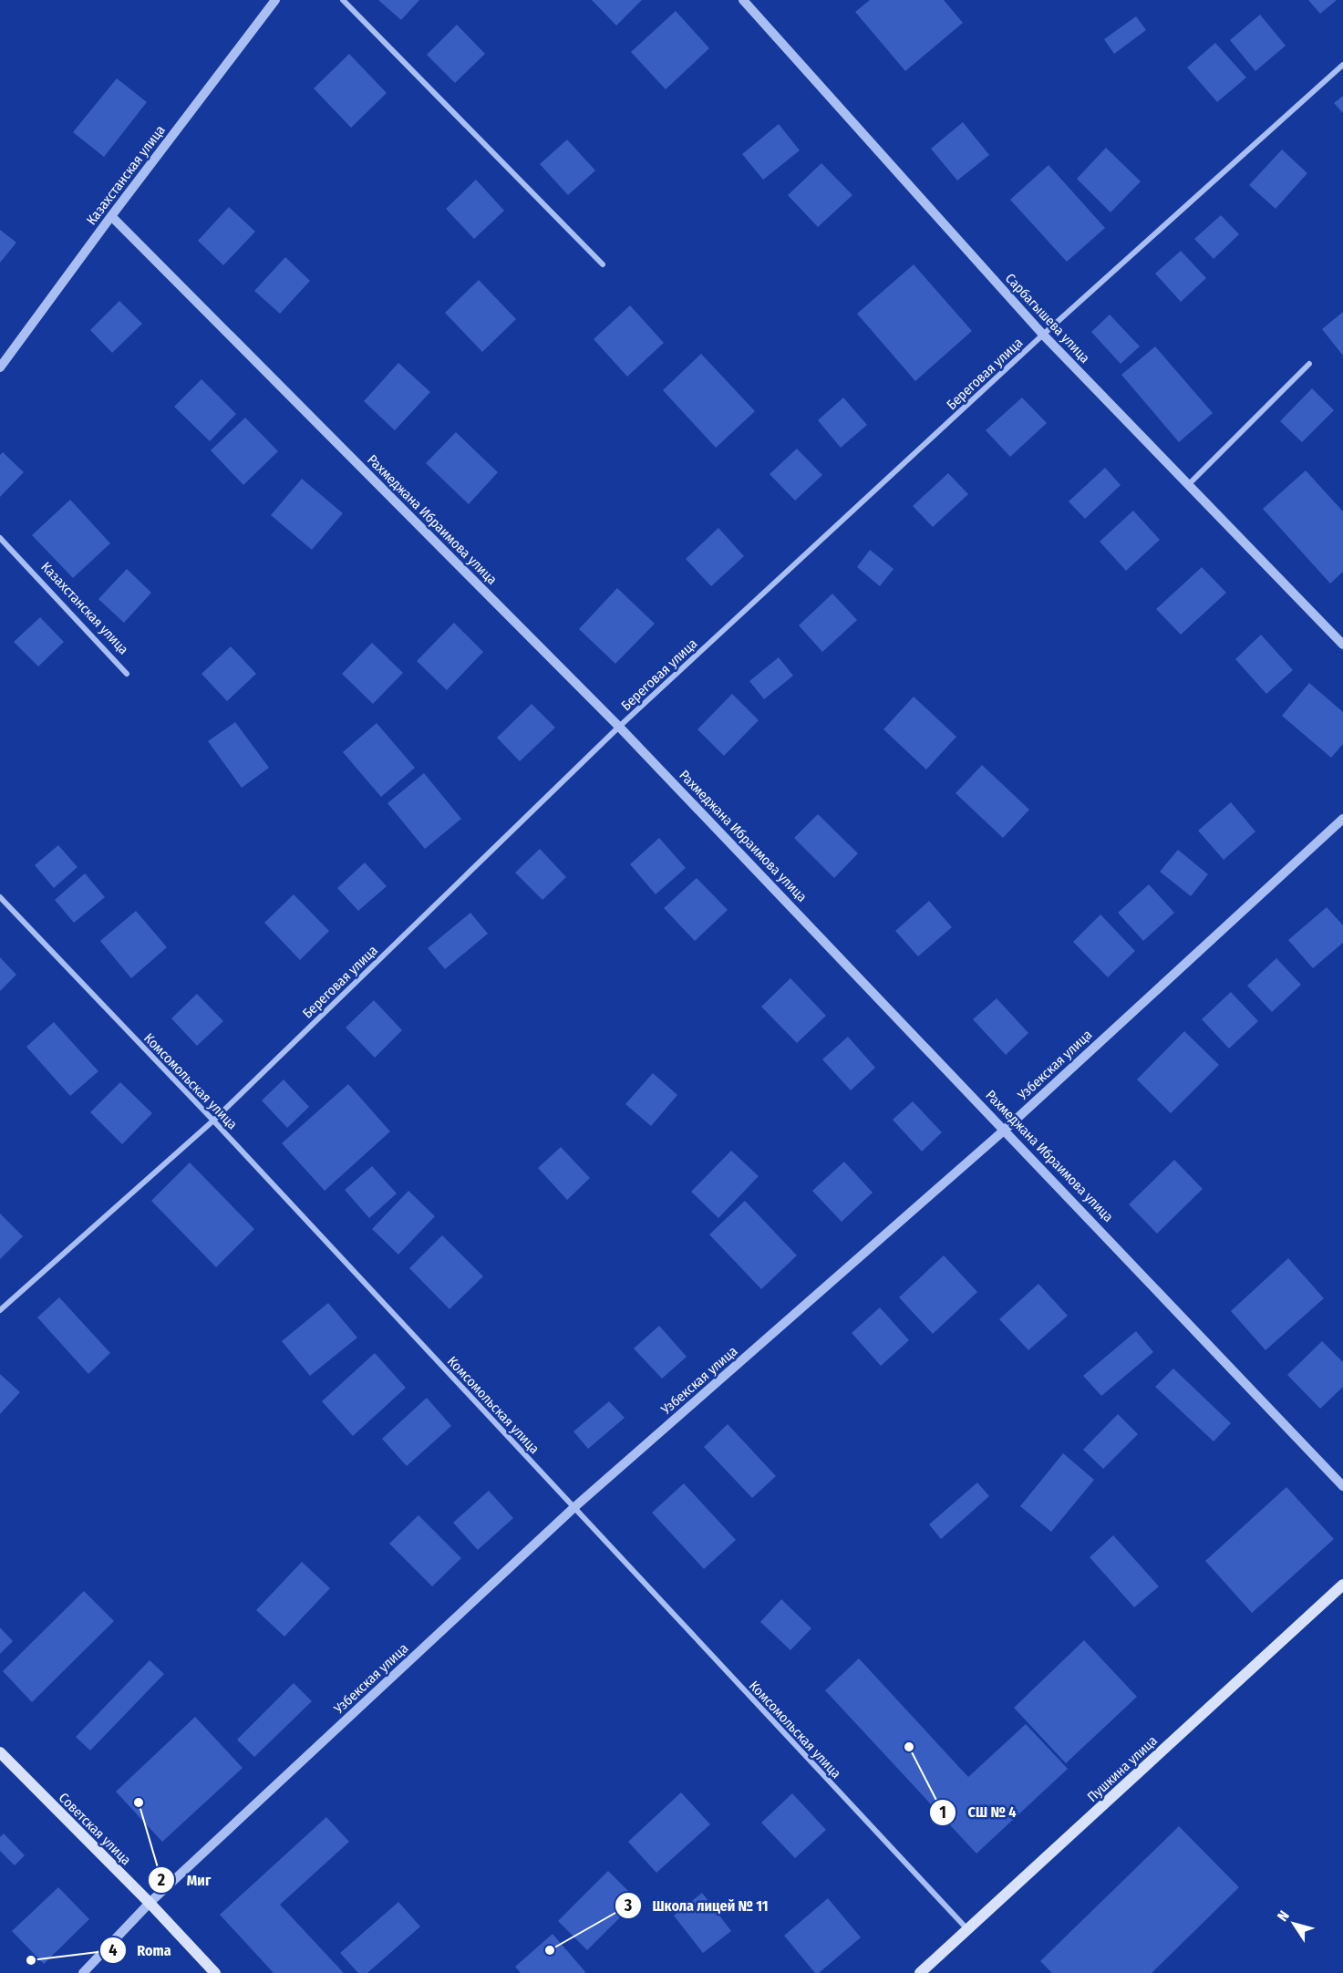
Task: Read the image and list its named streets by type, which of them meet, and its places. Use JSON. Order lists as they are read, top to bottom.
{
  "streets": {
    "main road": ["Пушкина улица", "Советская улица"],
    "street": [
      "Казахстанская улица",
      "Сарбагышева улица",
      "Береговая улица",
      "Рахмеджана Ибраимова улица",
      "Узбекская улица",
      "Комсомольская улица"
    ]
  },
  "crossings": [
    ["Казахстанская улица", "Рахмеджана Ибраимова улица"],
    ["Сарбагышева улица", "Береговая улица"],
    ["Береговая улица", "Рахмеджана Ибраимова улица"],
    ["Береговая улица", "Комсомольская улица"],
    ["Рахмеджана Ибраимова улица", "Узбекская улица"],
    ["Узбекская улица", "Комсомольская улица"],
    ["Узбекская улица", "Советская улица"],
    ["Комсомольская улица", "Пушкина улица"]
  ],
  "places": [
    "СШ № 4",
    "Миг",
    "Школа лицей № 11",
    "Roma"
  ],
  "north": "top left"
}
